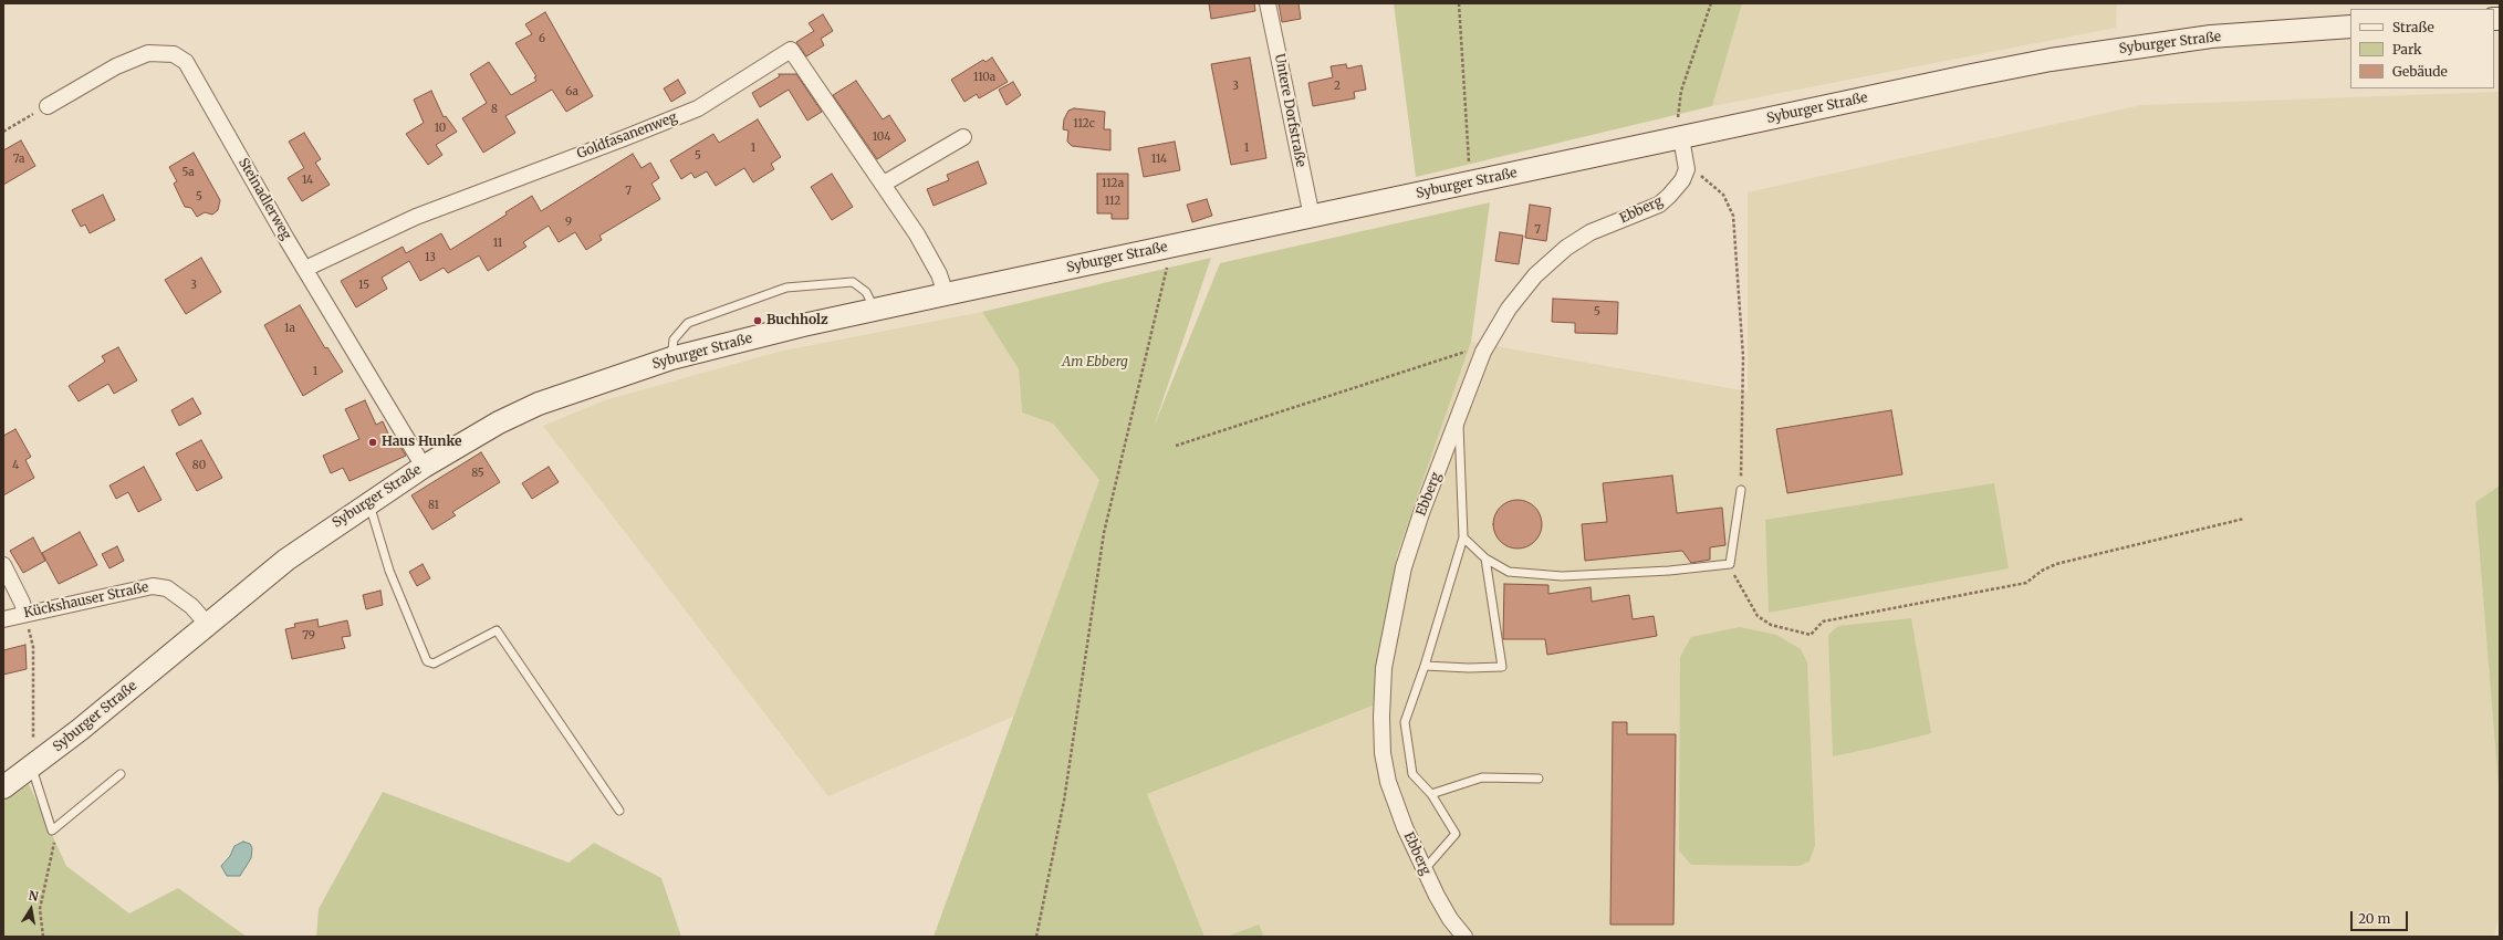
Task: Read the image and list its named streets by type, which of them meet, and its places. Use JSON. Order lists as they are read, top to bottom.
{
  "streets": {
    "street": [
      "Syburger Straße",
      "Untere Dorfstraße",
      "Goldfasanenweg",
      "Steinadlerweg",
      "Ebberg",
      "Kückshauser Straße"
    ]
  },
  "crossings": [
    ["Syburger Straße", "Untere Dorfstraße"],
    ["Syburger Straße", "Goldfasanenweg"],
    ["Syburger Straße", "Steinadlerweg"],
    ["Syburger Straße", "Kückshauser Straße"],
    ["Goldfasanenweg", "Steinadlerweg"]
  ],
  "parks": ["Am Ebberg"],
  "places": ["Buchholz", "Haus Hunke"],
  "house_numbers": [
    "6",
    "110a",
    "3",
    "2",
    "6a",
    "8",
    "112c",
    "10",
    "104",
    "1",
    "1",
    "5",
    "7a",
    "114",
    "5a",
    "14",
    "112a",
    "7",
    "5",
    "112",
    "9",
    "7",
    "11",
    "13",
    "3",
    "15",
    "5",
    "1a",
    "1",
    "4",
    "80",
    "85",
    "81",
    "79"
  ],
  "legend": ["Straße", "Park", "Gebäude"],
  "scale_bar": "20 m",
  "north": "top"
}
